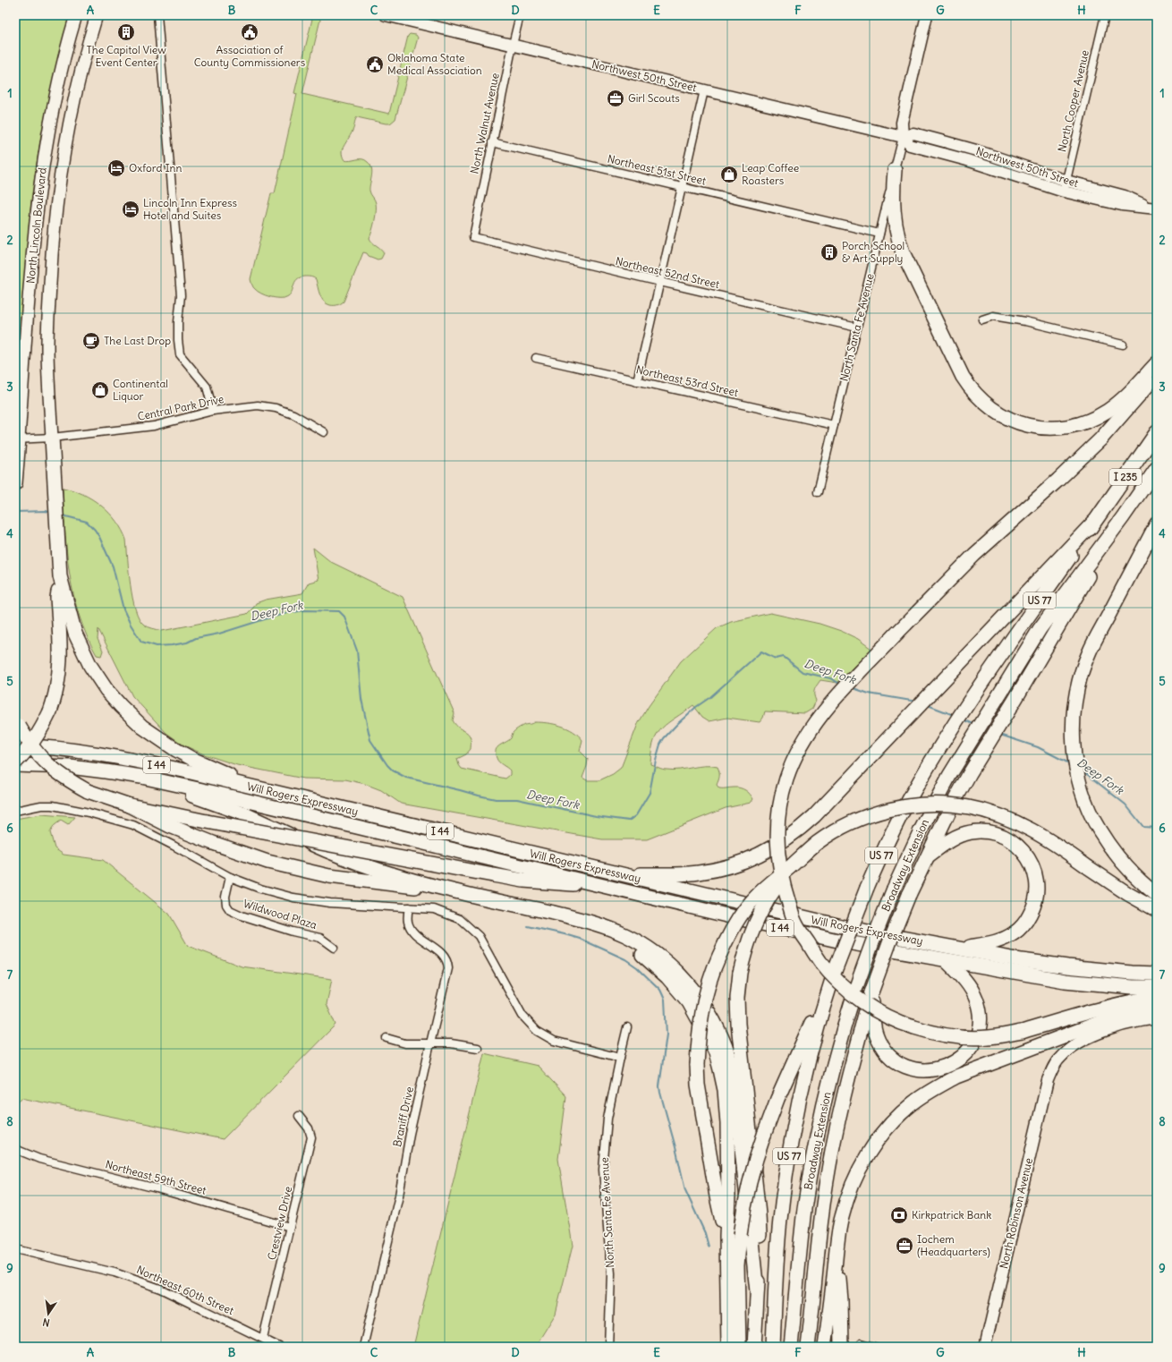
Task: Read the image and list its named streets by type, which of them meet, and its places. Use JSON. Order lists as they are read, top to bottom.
{
  "streets": {
    "highway": [
      "I 235",
      "US 77",
      "I 44",
      "Will Rogers Expressway",
      "Broadway Extension"
    ],
    "main road": [
      "Northwest 50th Street",
      "North Lincoln Boulevard",
      "North Santa Fe Avenue",
      "North Robinson Avenue"
    ],
    "street": [
      "North Cooper Avenue",
      "North Walnut Avenue",
      "Northeast 51st Street",
      "Northeast 52nd Street",
      "Northeast 53rd Street",
      "Central Park Drive",
      "Wildwood Plaza",
      "Braniff Drive",
      "Northeast 59th Street",
      "Crestview Drive",
      "Northeast 60th Street"
    ]
  },
  "crossings": [
    ["Northwest 50th Street", "North Cooper Avenue"],
    ["Northwest 50th Street", "North Walnut Avenue"],
    ["Northwest 50th Street", "North Santa Fe Avenue"],
    ["North Walnut Avenue", "Northeast 51st Street"],
    ["North Walnut Avenue", "Northeast 52nd Street"],
    ["Northeast 51st Street", "North Santa Fe Avenue"],
    ["North Lincoln Boulevard", "Central Park Drive"],
    ["Northeast 52nd Street", "North Santa Fe Avenue"],
    ["North Santa Fe Avenue", "Northeast 53rd Street"],
    ["I 235", "US 77"],
    ["I 235", "Broadway Extension"],
    ["Northeast 59th Street", "Crestview Drive"],
    ["Crestview Drive", "Northeast 60th Street"]
  ],
  "water": ["Deep Fork"],
  "places": {
    "building": ["The Capitol View Event Center", "Porch School & Art Supply"],
    "public building": ["Association of County Commissioners", "Oklahoma State Medical Association"],
    "office": ["Girl Scouts", "Iochem (Headquarters)"],
    "hotel": ["Oxford Inn", "Lincoln Inn Express Hotel and Suites"],
    "shop": ["Leap Coffee Roasters", "Continental Liquor"],
    "cafe": ["The Last Drop"],
    "bank": ["Kirkpatrick Bank"]
  },
  "north": "bottom",
  "grid": {
    "columns": [
      "A",
      "B",
      "C",
      "D",
      "E",
      "F",
      "G",
      "H"
    ],
    "rows": [
      "1",
      "2",
      "3",
      "4",
      "5",
      "6",
      "7",
      "8",
      "9"
    ]
  }
}
